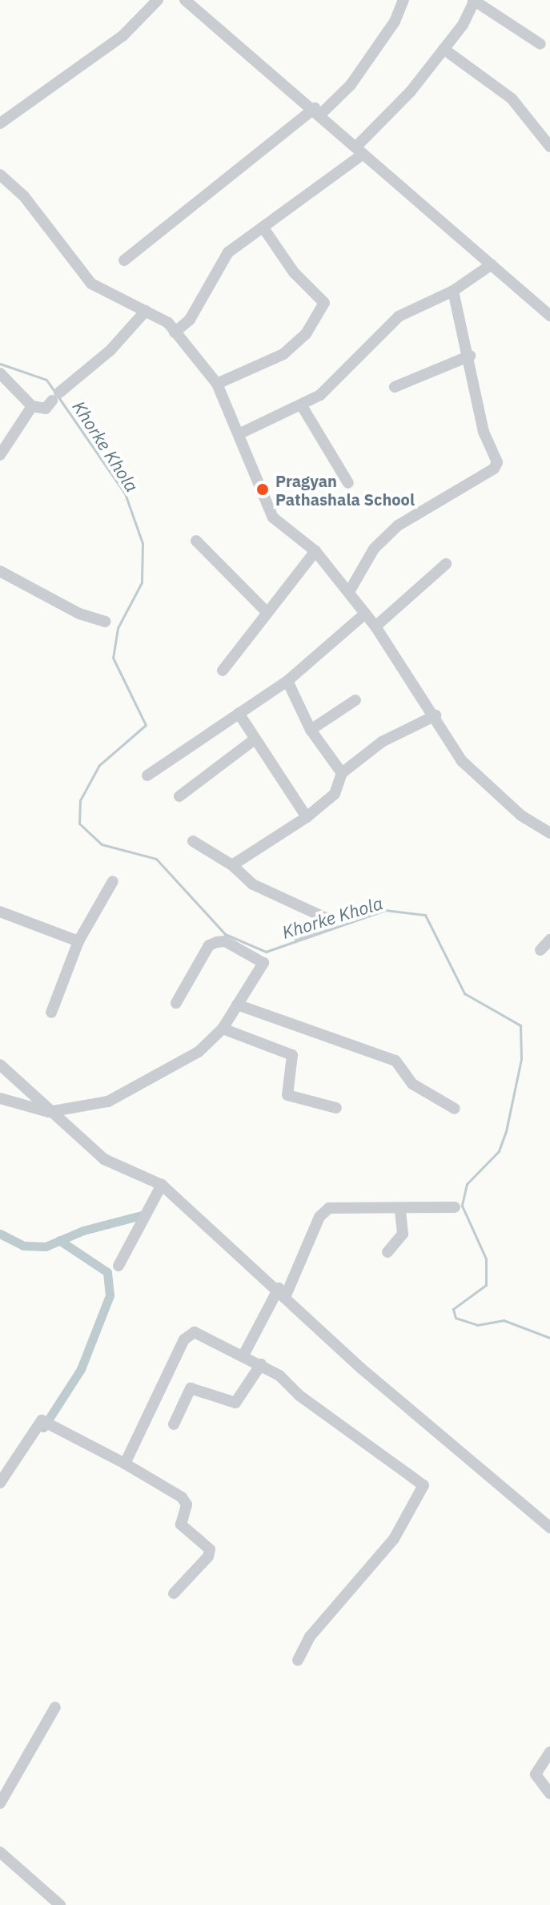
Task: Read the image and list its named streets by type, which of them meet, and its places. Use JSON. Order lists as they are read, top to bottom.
{
  "water": ["Khorke Khola"],
  "places": ["Pragyan Pathashala School"]
}
